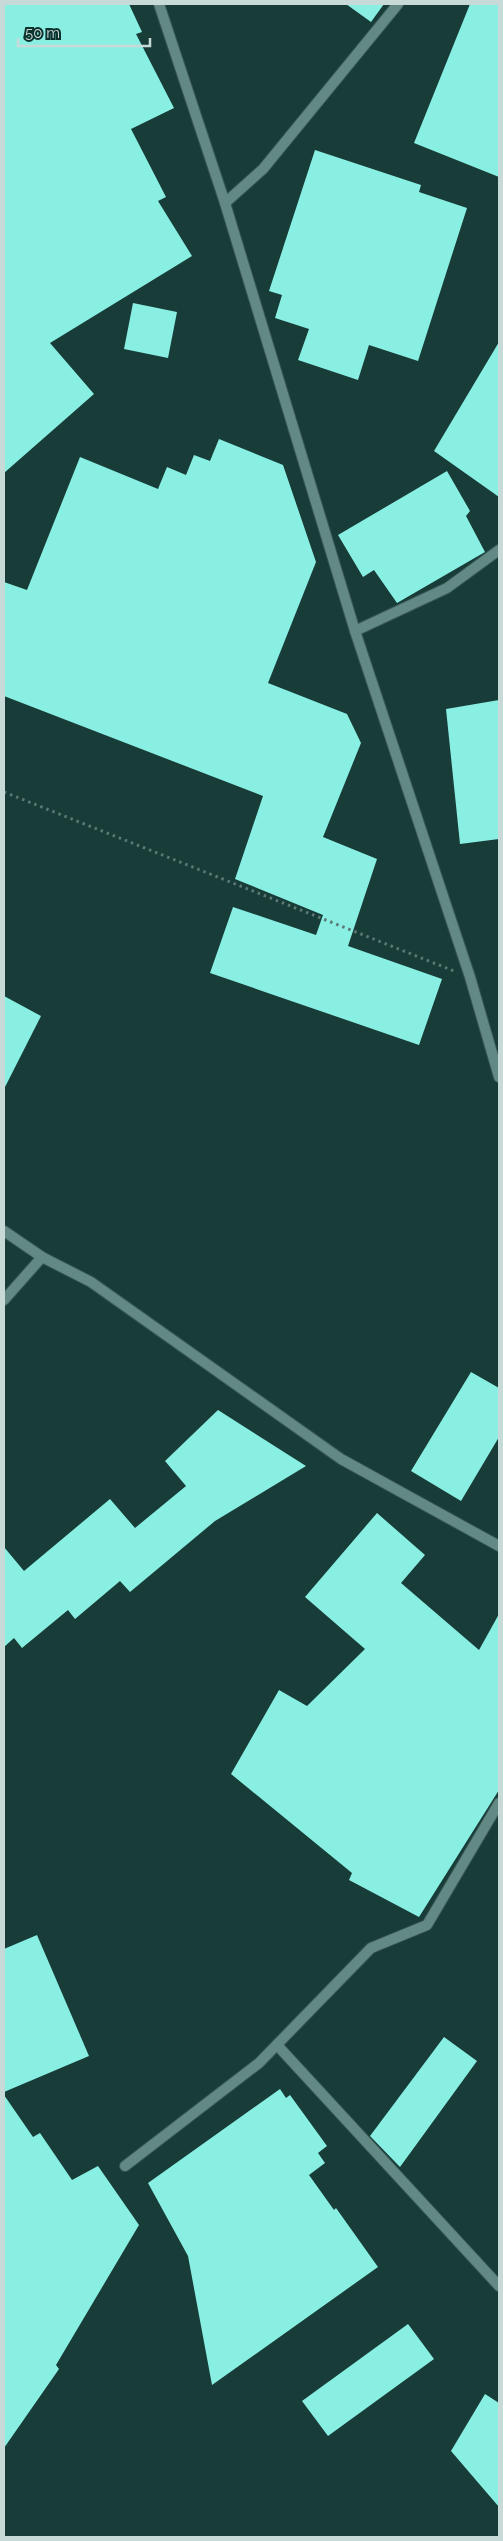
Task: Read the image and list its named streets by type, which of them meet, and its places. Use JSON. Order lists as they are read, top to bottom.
{
  "scale_bar": "50 m"
}
